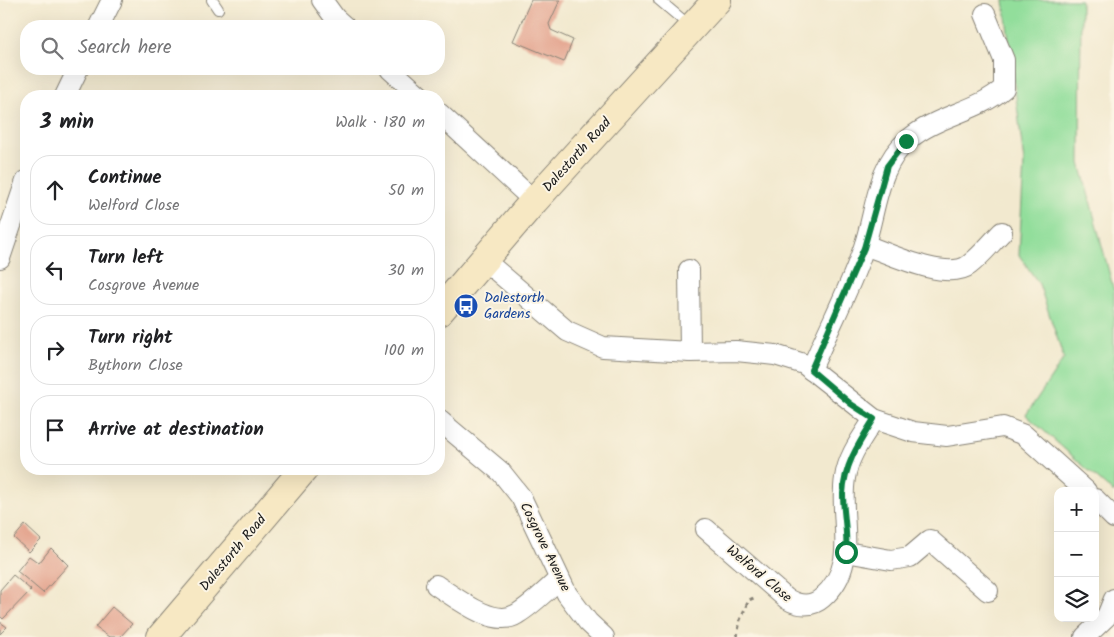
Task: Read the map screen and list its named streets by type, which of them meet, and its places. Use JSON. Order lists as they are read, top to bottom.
{
  "streets": {
    "street": ["Dalestorth Road", "Cosgrove Avenue", "Welford Close"]
  },
  "places": {
    "bus stop": ["Dalestorth Gardens"]
  },
  "page": {
    "search": "Search here",
    "heading": ["3 min", "Walk · 180 m"],
    "list": [
      ["Continue", "Welford Close", "50 m"],
      ["Turn left", "Cosgrove Avenue", "30 m"],
      ["Turn right", "Bythorn Close", "100 m"],
      "Arrive at destination"
    ],
    "map_buttons": ["+", "−"]
  }
}
